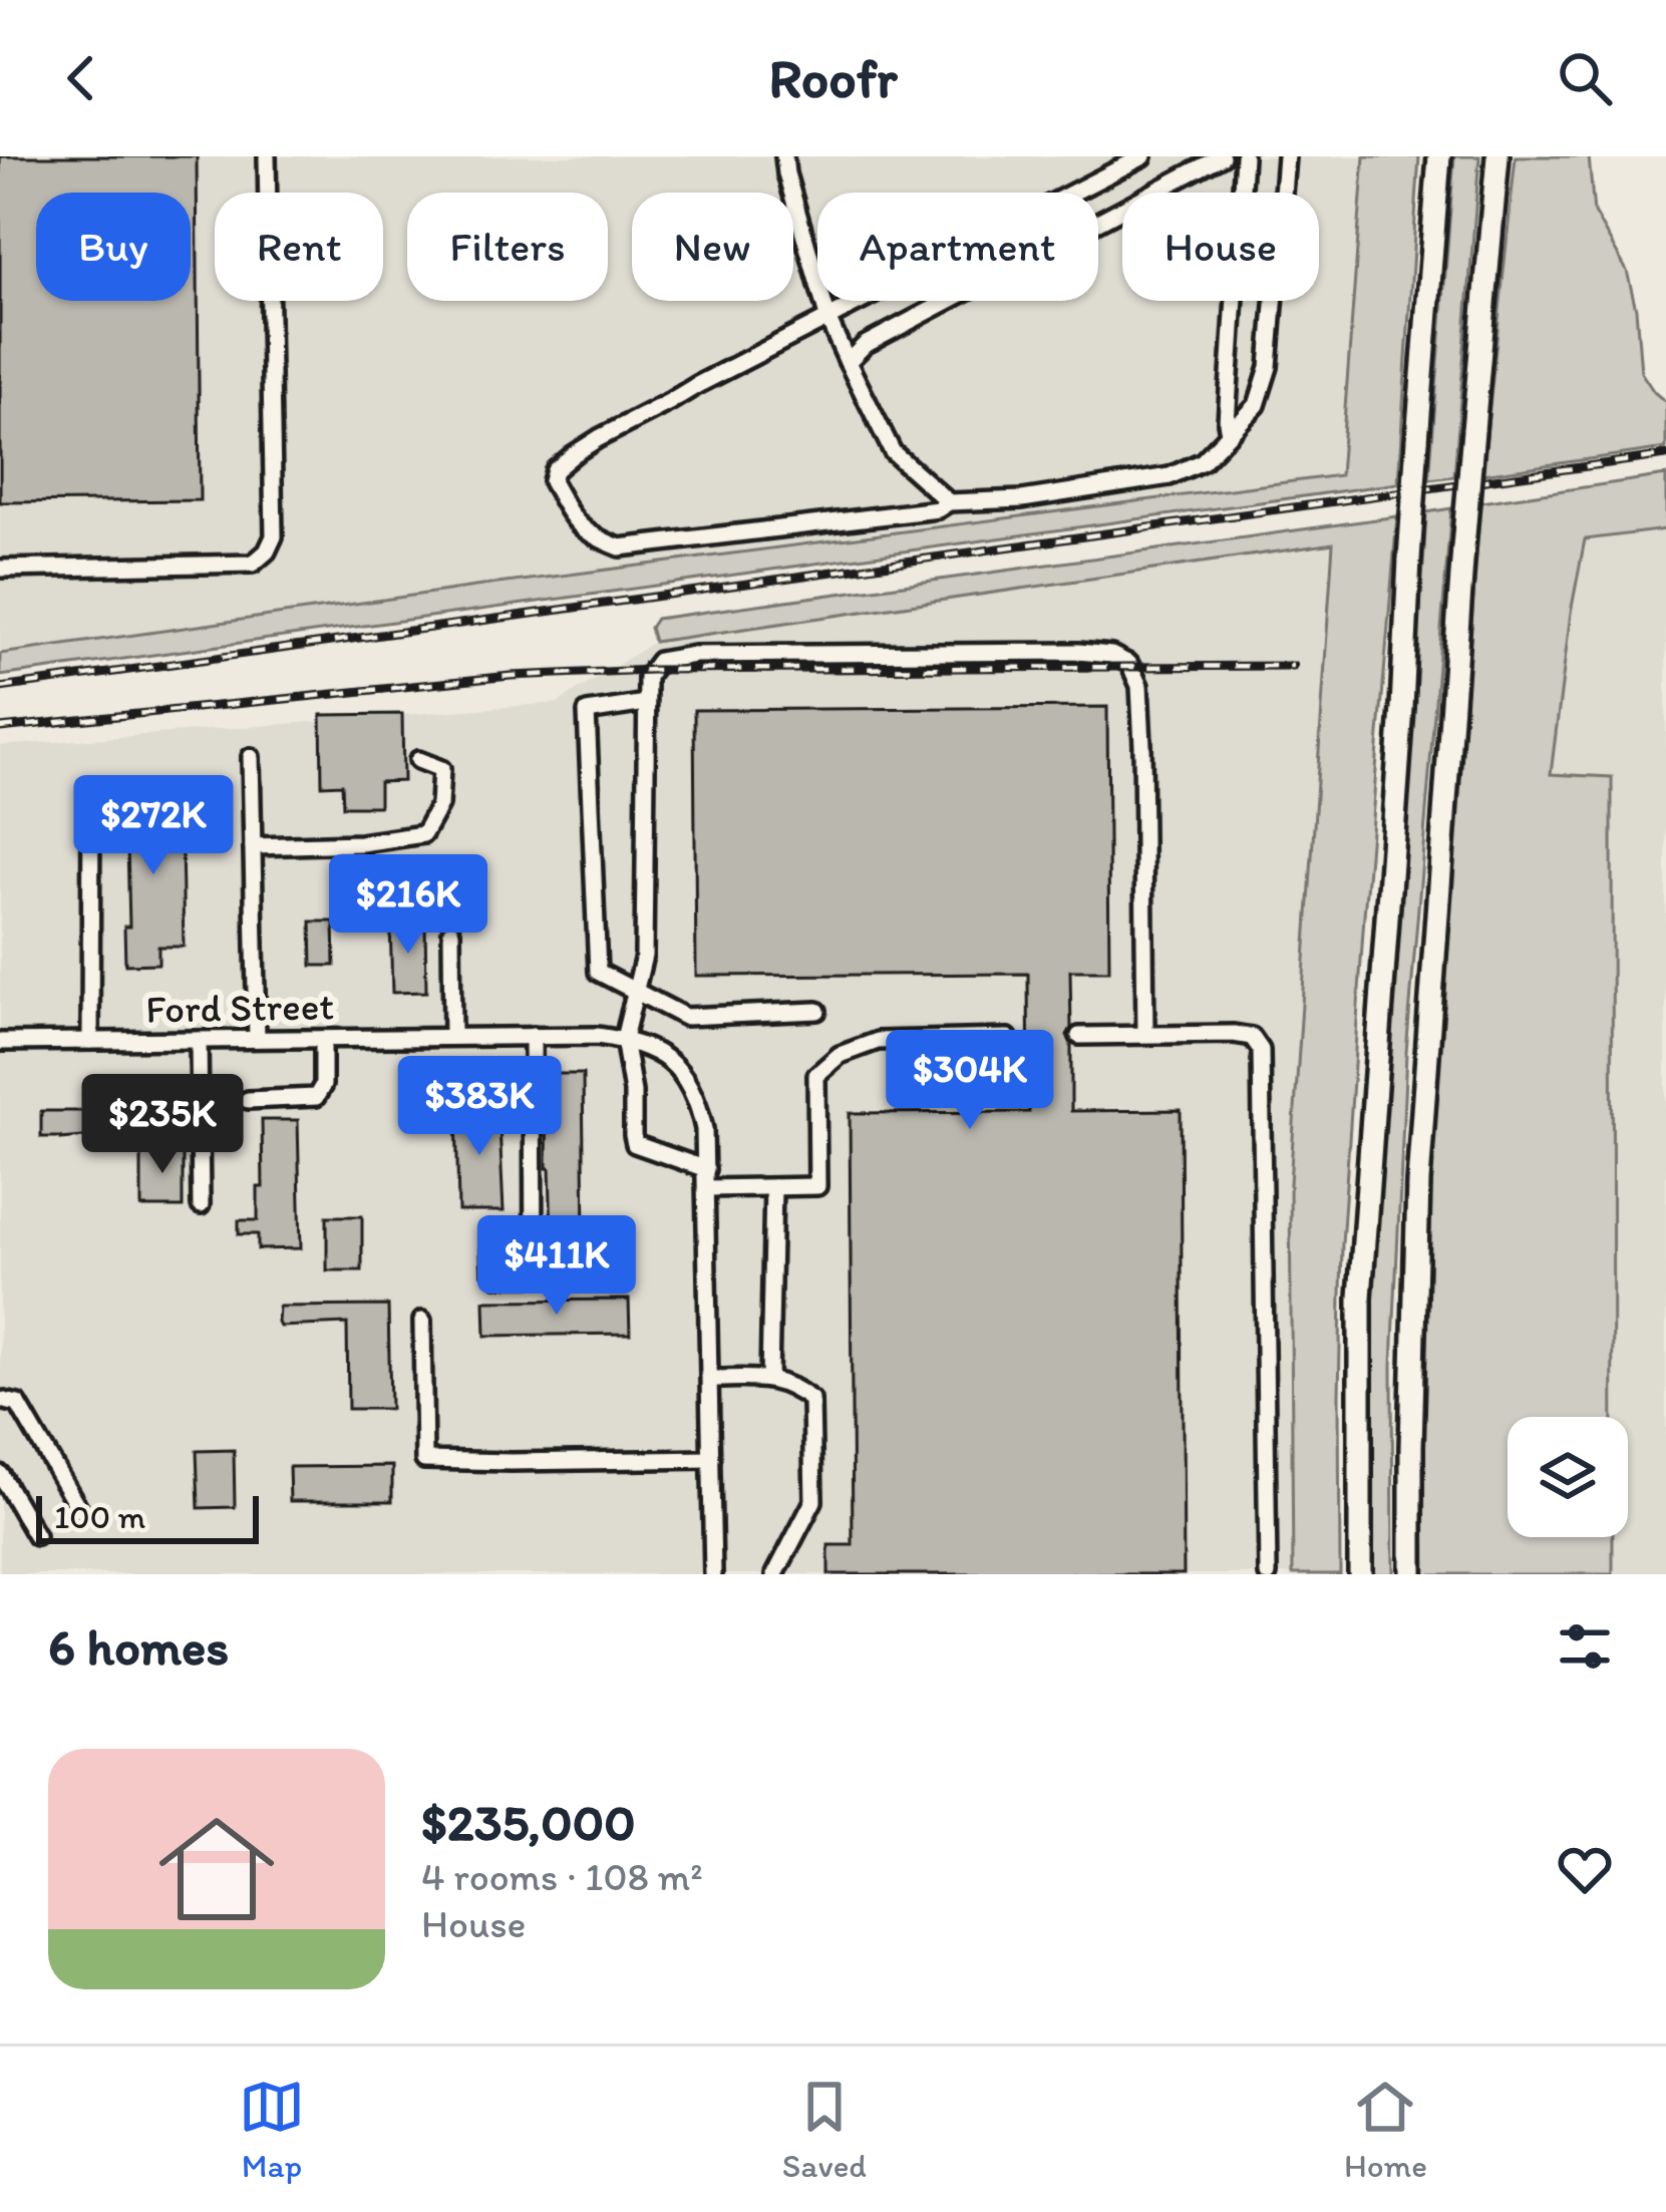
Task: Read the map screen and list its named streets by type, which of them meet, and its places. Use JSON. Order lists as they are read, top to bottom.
{
  "streets": {
    "street": ["Ford Street"]
  },
  "scale_bar": "100 m",
  "page": {
    "header": "Roofr",
    "chip": [
      "Buy",
      "Rent",
      "Filters",
      "New",
      "Apartment",
      "House"
    ],
    "price": [
      "$272K",
      "$216K",
      "$304K",
      "$383K",
      "$235K",
      "$411K"
    ],
    "scale": "100 m",
    "heading": "6 homes",
    "list": [
      {
        "name": "$235,000",
        "note": "4 rooms · 108 m² · House"
      }
    ],
    "tabs": ["Map", "Saved", "Home"]
  }
}
